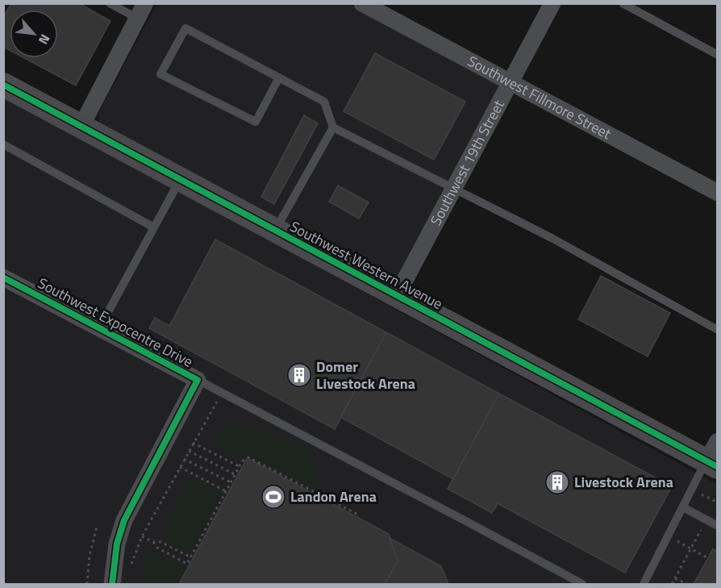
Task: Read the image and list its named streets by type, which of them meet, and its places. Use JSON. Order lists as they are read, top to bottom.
{
  "streets": {
    "street": [
      "Southwest Fillmore Street",
      "Southwest 19th Street",
      "Southwest Western Avenue",
      "Southwest Expocentre Drive"
    ]
  },
  "crossings": [
    ["Southwest Fillmore Street", "Southwest 19th Street"],
    ["Southwest 19th Street", "Southwest Western Avenue"]
  ],
  "places": {
    "building": ["Domer Livestock Arena", "Livestock Arena"],
    "sports": ["Landon Arena"]
  },
  "north": "bottom right"
}
